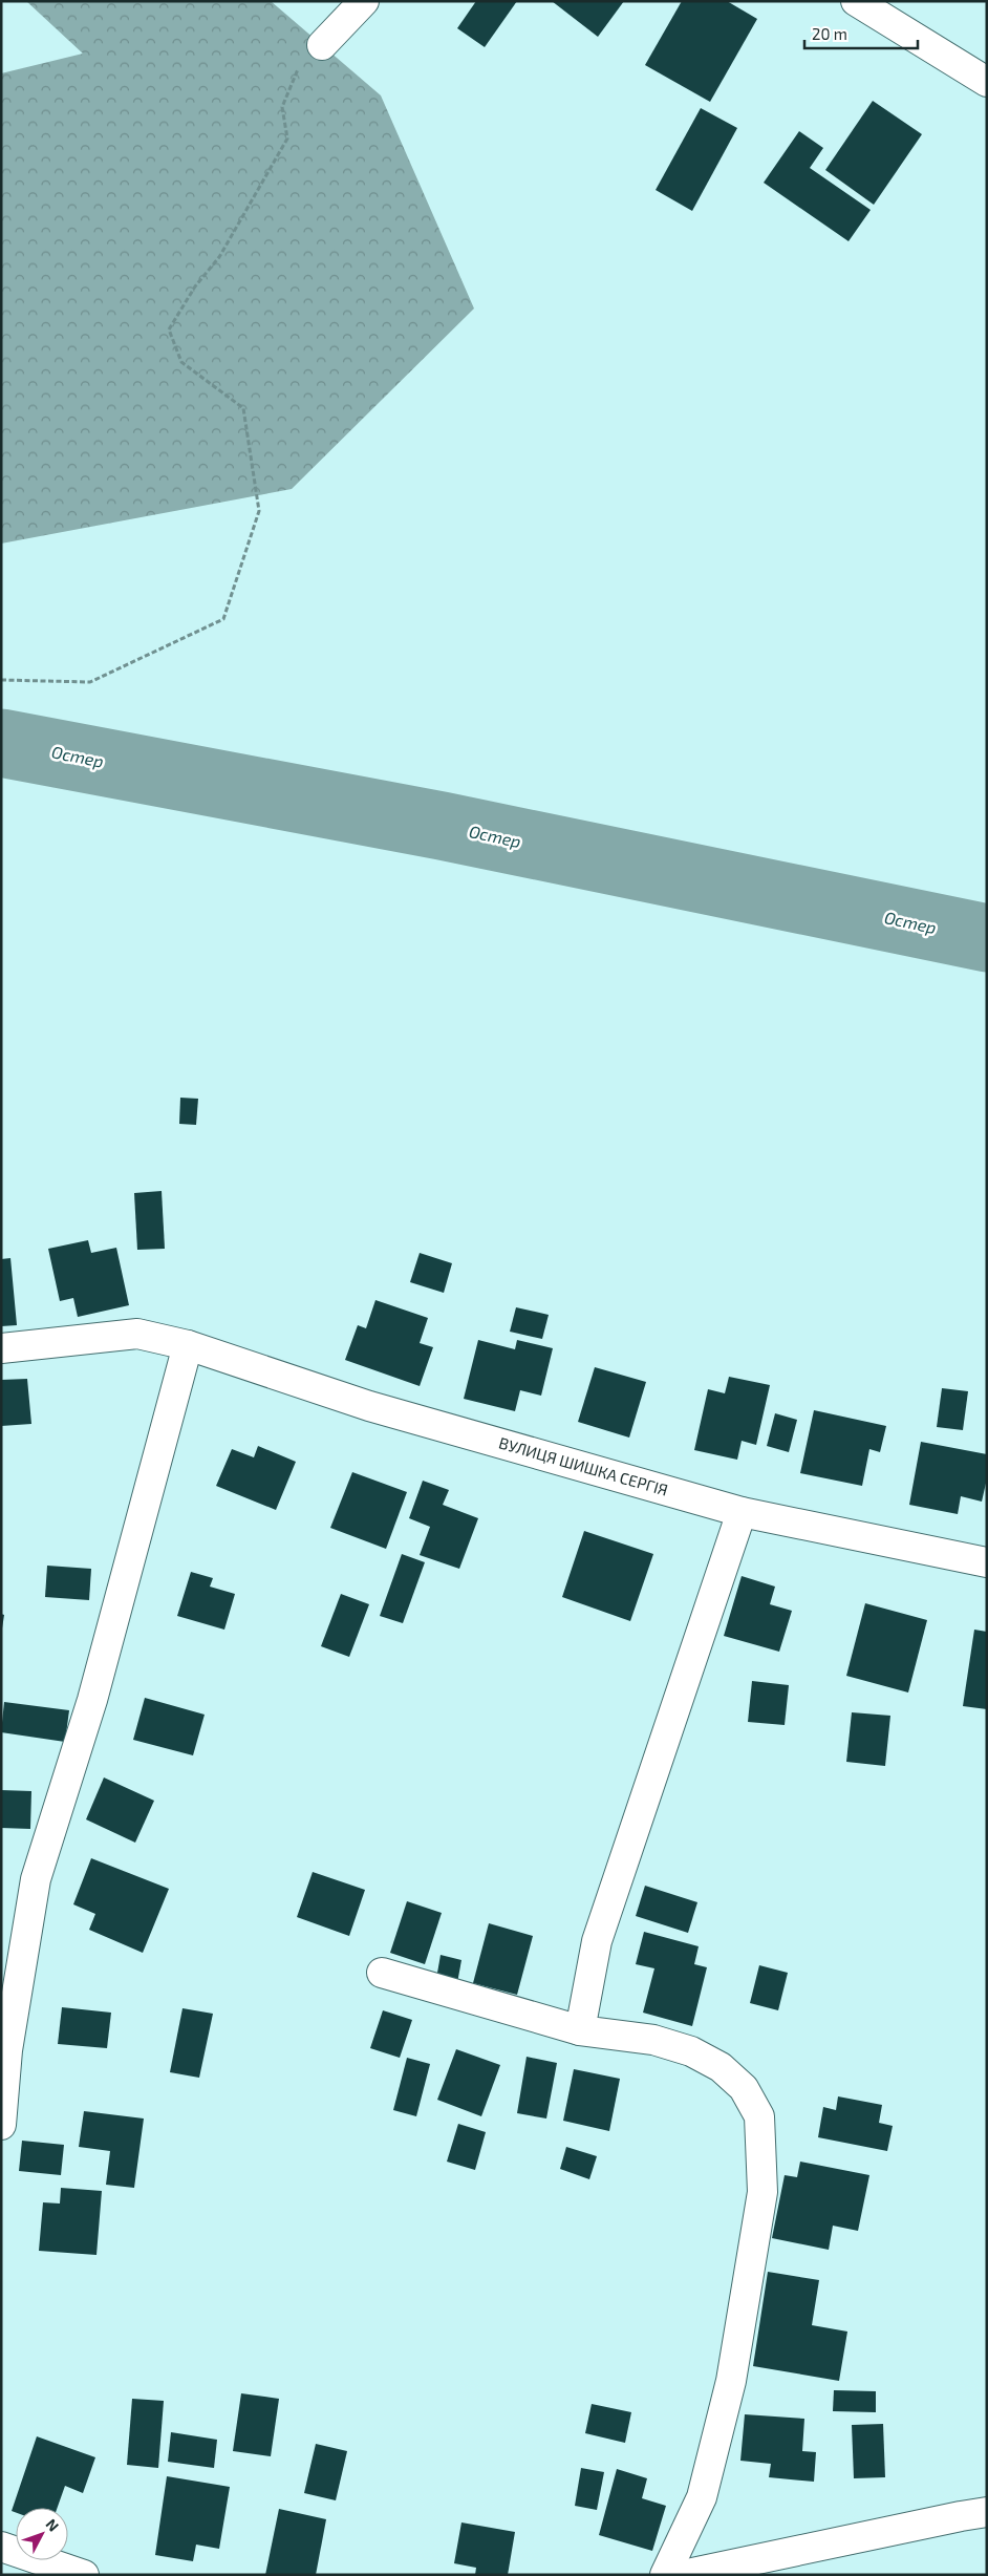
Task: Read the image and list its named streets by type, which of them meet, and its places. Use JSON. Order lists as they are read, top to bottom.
{
  "streets": {
    "street": ["ВУЛИЦЯ ШИШКА СЕРГІЯ"]
  },
  "water": ["Остер"],
  "scale_bar": "20 m",
  "north": "top right"
}
